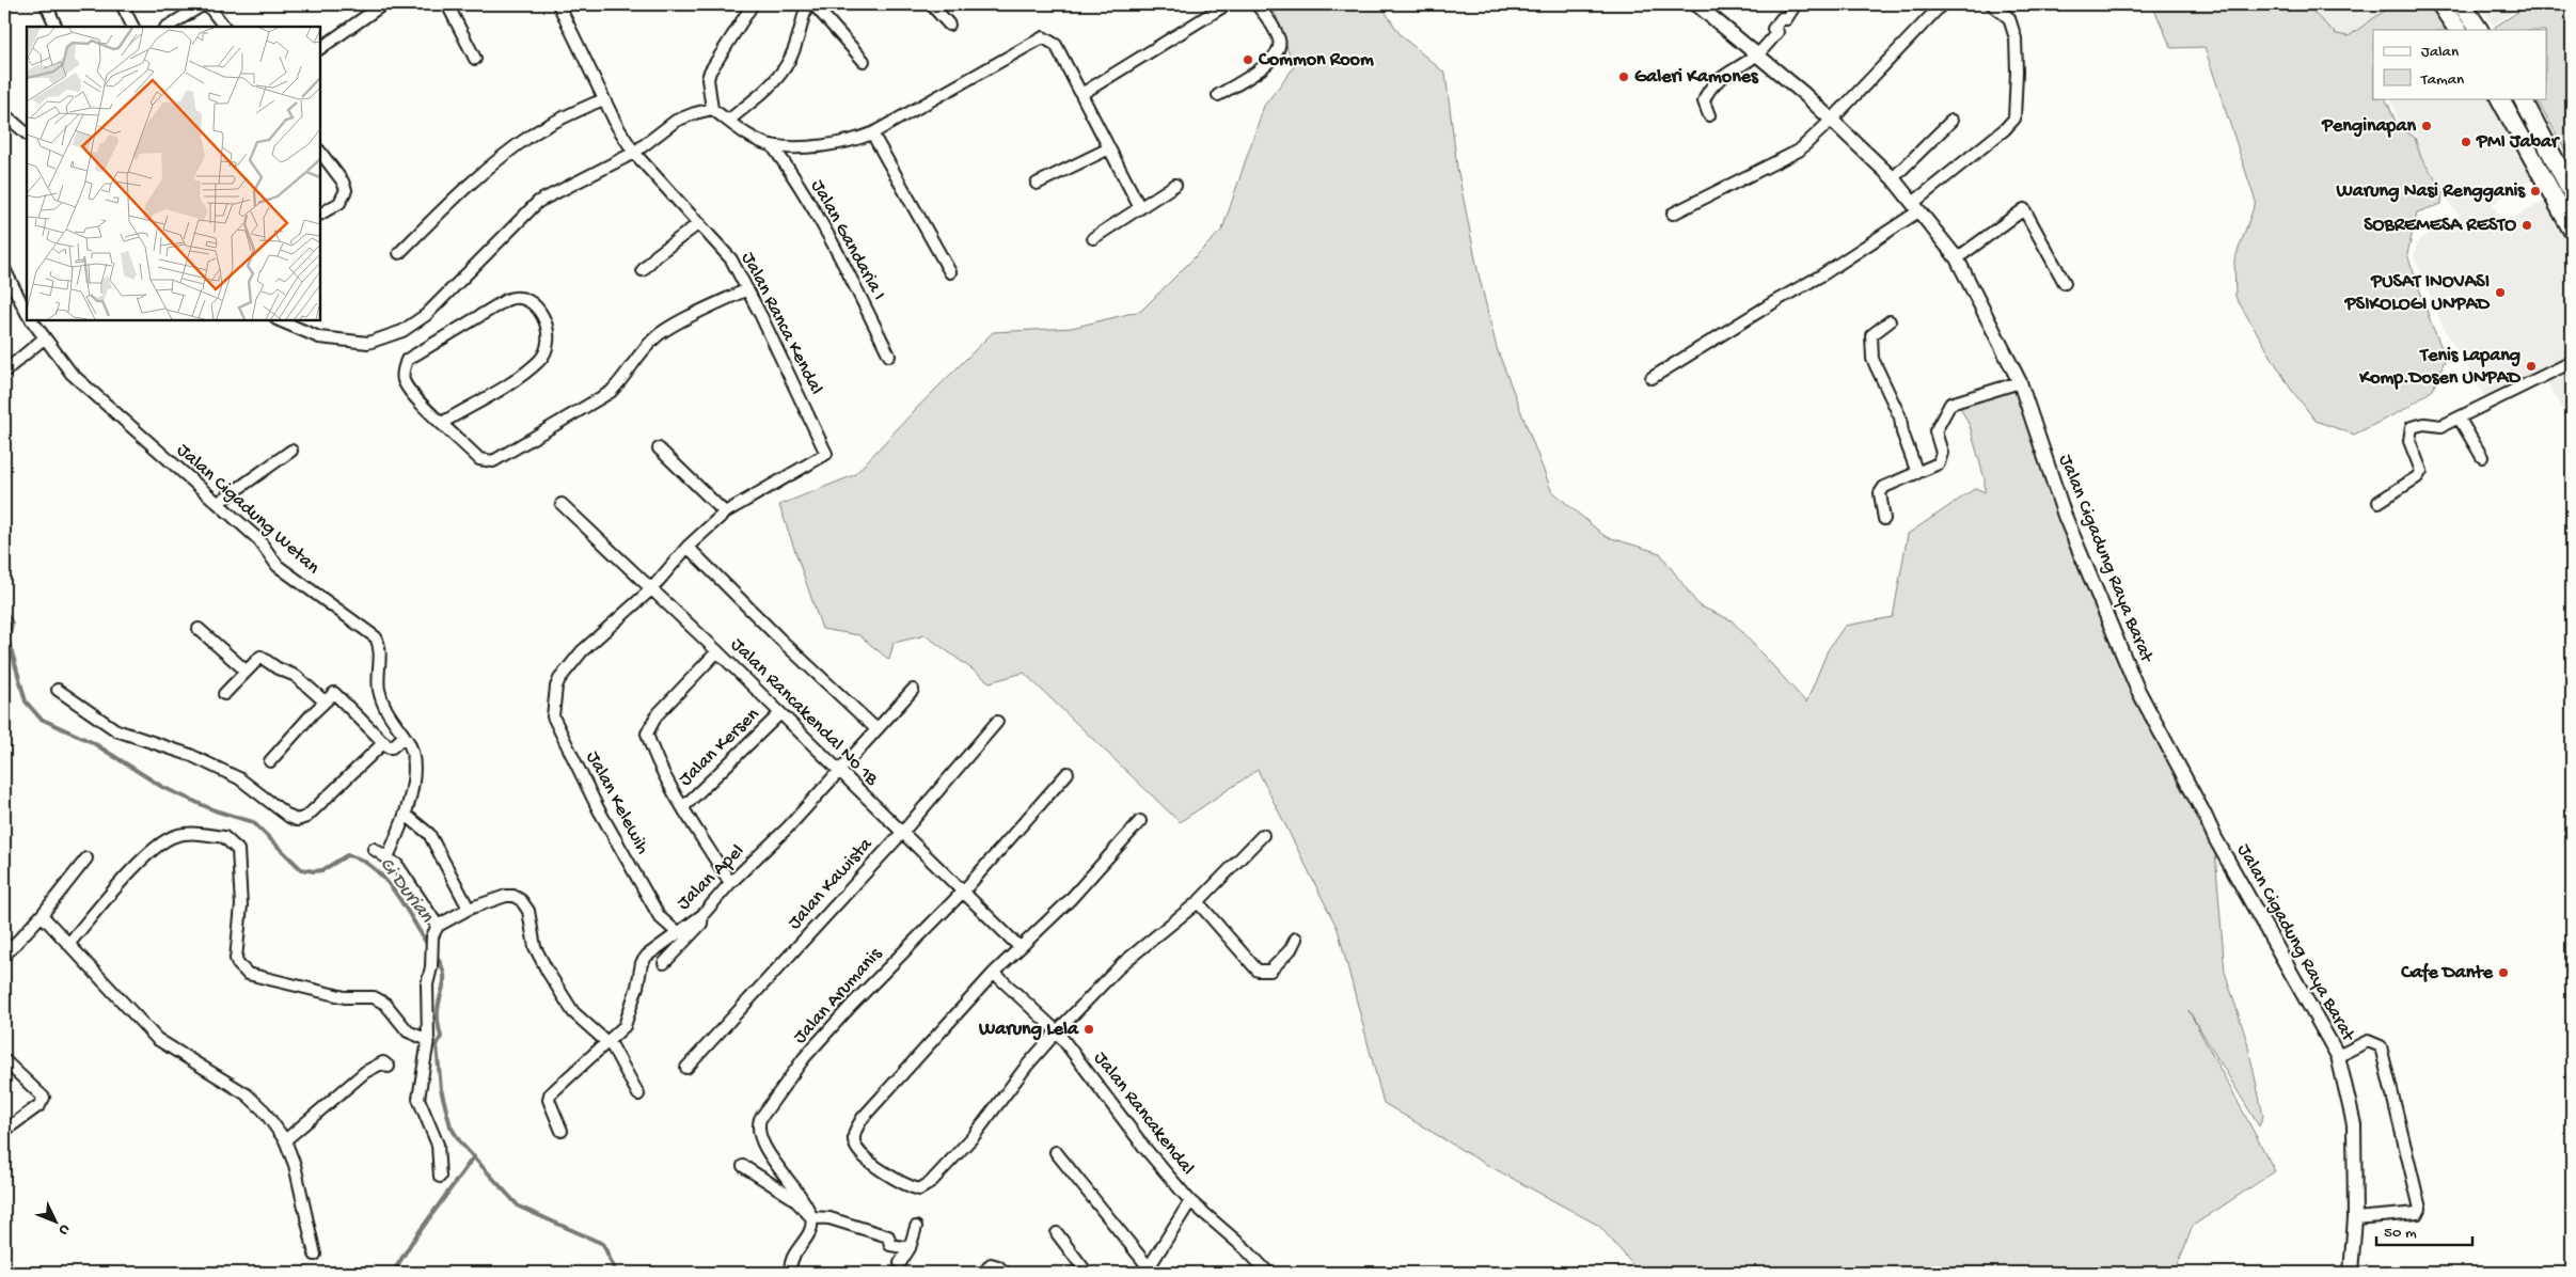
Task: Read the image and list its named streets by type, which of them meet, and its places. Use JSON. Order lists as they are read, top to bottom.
{
  "streets": {
    "street": [
      "Jalan Gandaria I",
      "Jalan Ranca Kendal",
      "Jalan Cigadung Wetan",
      "Jalan Cigadung Raya Barat",
      "Jalan Rancakendal No 1B",
      "Jalan Kersen",
      "Jalan Kelewih",
      "Jalan Apel",
      "Jalan Kawista",
      "Jalan Arumanis",
      "Jalan Rancakendal"
    ]
  },
  "crossings": [
    ["Jalan Ranca Kendal", "Jalan Rancakendal No 1B"],
    ["Jalan Ranca Kendal", "Jalan Kelewih"],
    ["Jalan Rancakendal No 1B", "Jalan Kersen"],
    ["Jalan Rancakendal No 1B", "Jalan Apel"],
    ["Jalan Rancakendal No 1B", "Jalan Kawista"],
    ["Jalan Rancakendal No 1B", "Jalan Arumanis"],
    ["Jalan Kelewih", "Jalan Apel"]
  ],
  "water": ["Ci Durian"],
  "places": [
    "Common Room",
    "Galeri Kamones",
    "Penginapan",
    "PMI Jabar",
    "Warung Nasi Rengganis",
    "SOBREMESA RESTO",
    "PUSAT INOVASI PSIKOLOGI UNPAD",
    "Tenis Lapang Komp.Dosen UNPAD",
    "Cafe Dante",
    "Warung Lela"
  ],
  "legend": ["Jalan", "Taman"],
  "scale_bar": "50 m",
  "north": "bottom right"
}
